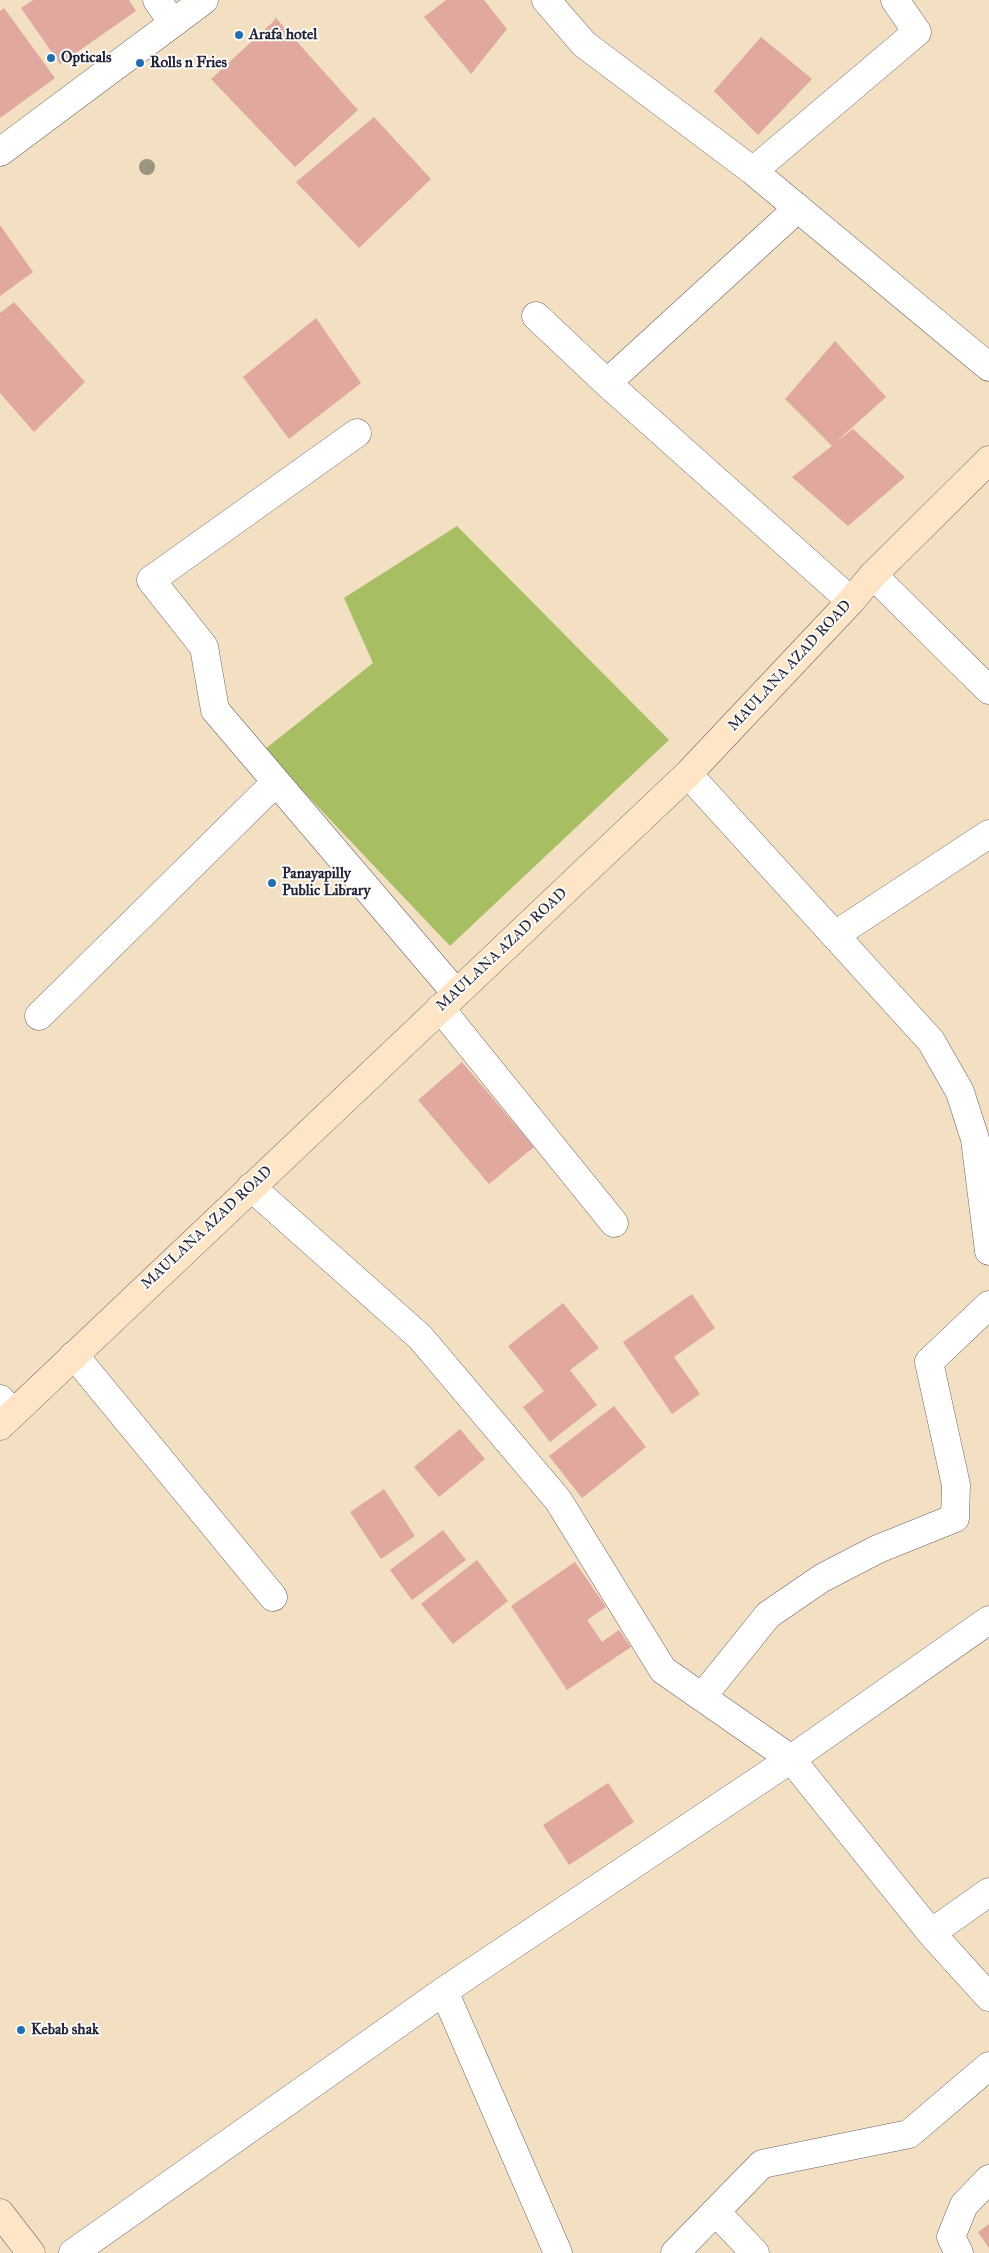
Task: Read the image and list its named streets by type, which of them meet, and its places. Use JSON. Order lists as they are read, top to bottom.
{
  "streets": {
    "main road": ["MAULANA AZAD ROAD"]
  },
  "places": [
    "Arafa hotel",
    "Opticals",
    "Rolls n Fries",
    "Panayapilly Public Library",
    "Kebab shak"
  ]
}
